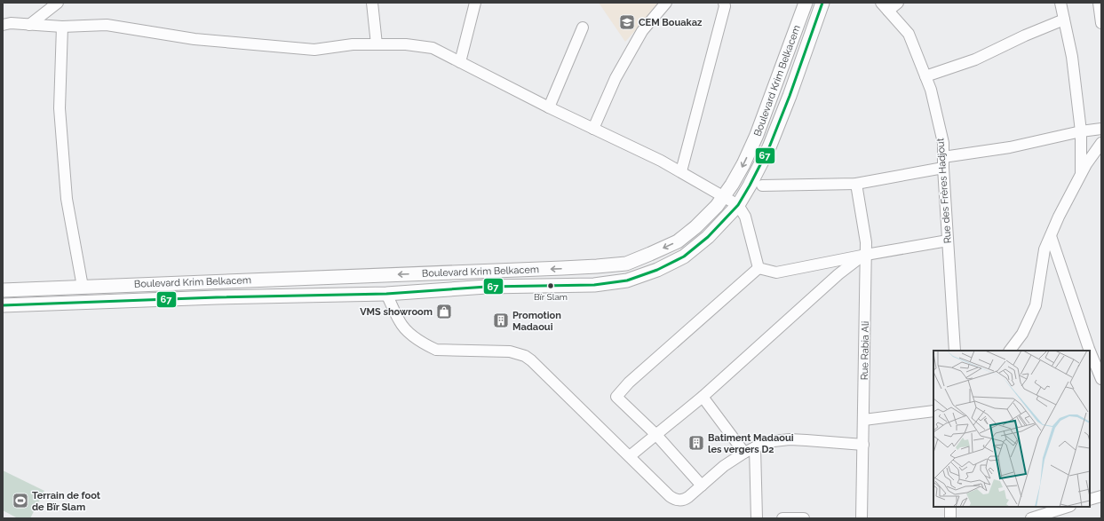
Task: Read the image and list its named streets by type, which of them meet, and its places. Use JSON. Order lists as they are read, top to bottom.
{
  "streets": {
    "main road": ["Boulevard Krim Belkacem"],
    "street": ["Rue des Frères Hadjout", "Rue Rabia Ali"]
  },
  "places": {
    "school or university": ["CEM Bouakaz"],
    "other": ["Bïr Slam"],
    "shop": ["VMS showroom"],
    "building": ["Promotion Madaoui", "Batiment Madaoui les vergers D2"],
    "sports": ["Terrain de foot de Bïr Slam"]
  },
  "lines": ["transit line 67"]
}
